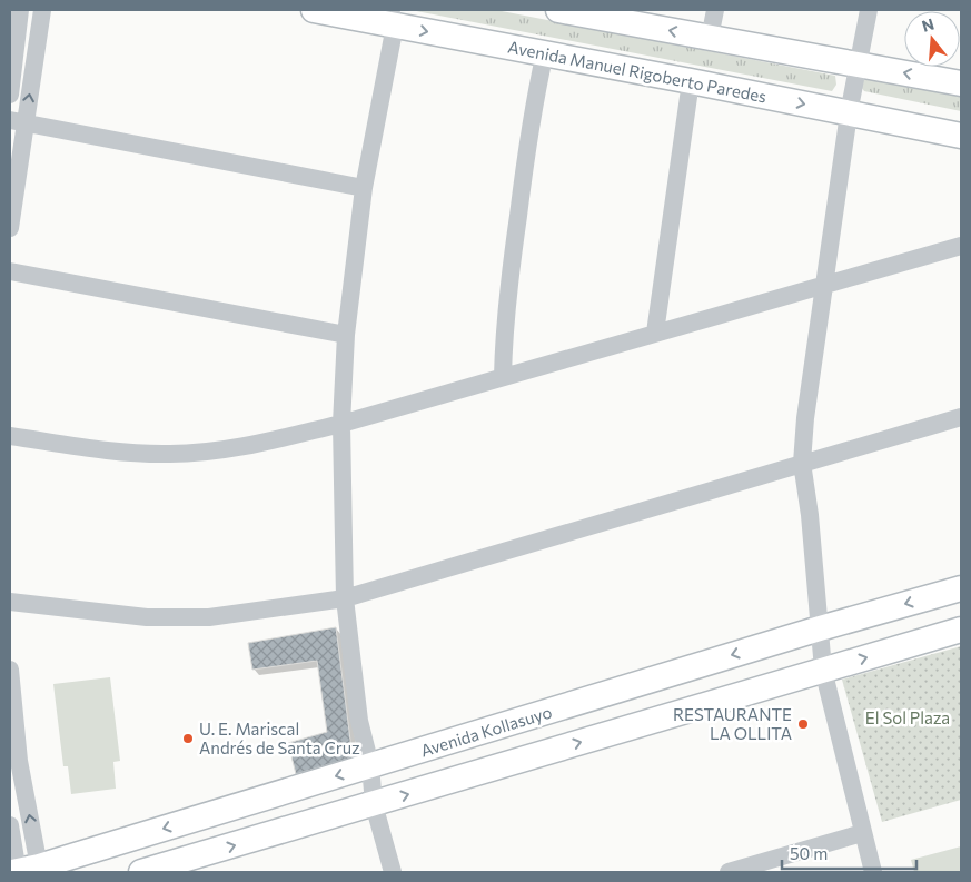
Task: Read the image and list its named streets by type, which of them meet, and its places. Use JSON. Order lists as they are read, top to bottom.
{
  "streets": {
    "street": ["Avenida Manuel Rigoberto Paredes", "Avenida Kollasuyo"]
  },
  "parks": ["El Sol Plaza"],
  "places": ["RESTAURANTE LA OLLITA", "U. E. Mariscal Andrés de Santa Cruz"],
  "scale_bar": "50 m",
  "north": "top"
}
